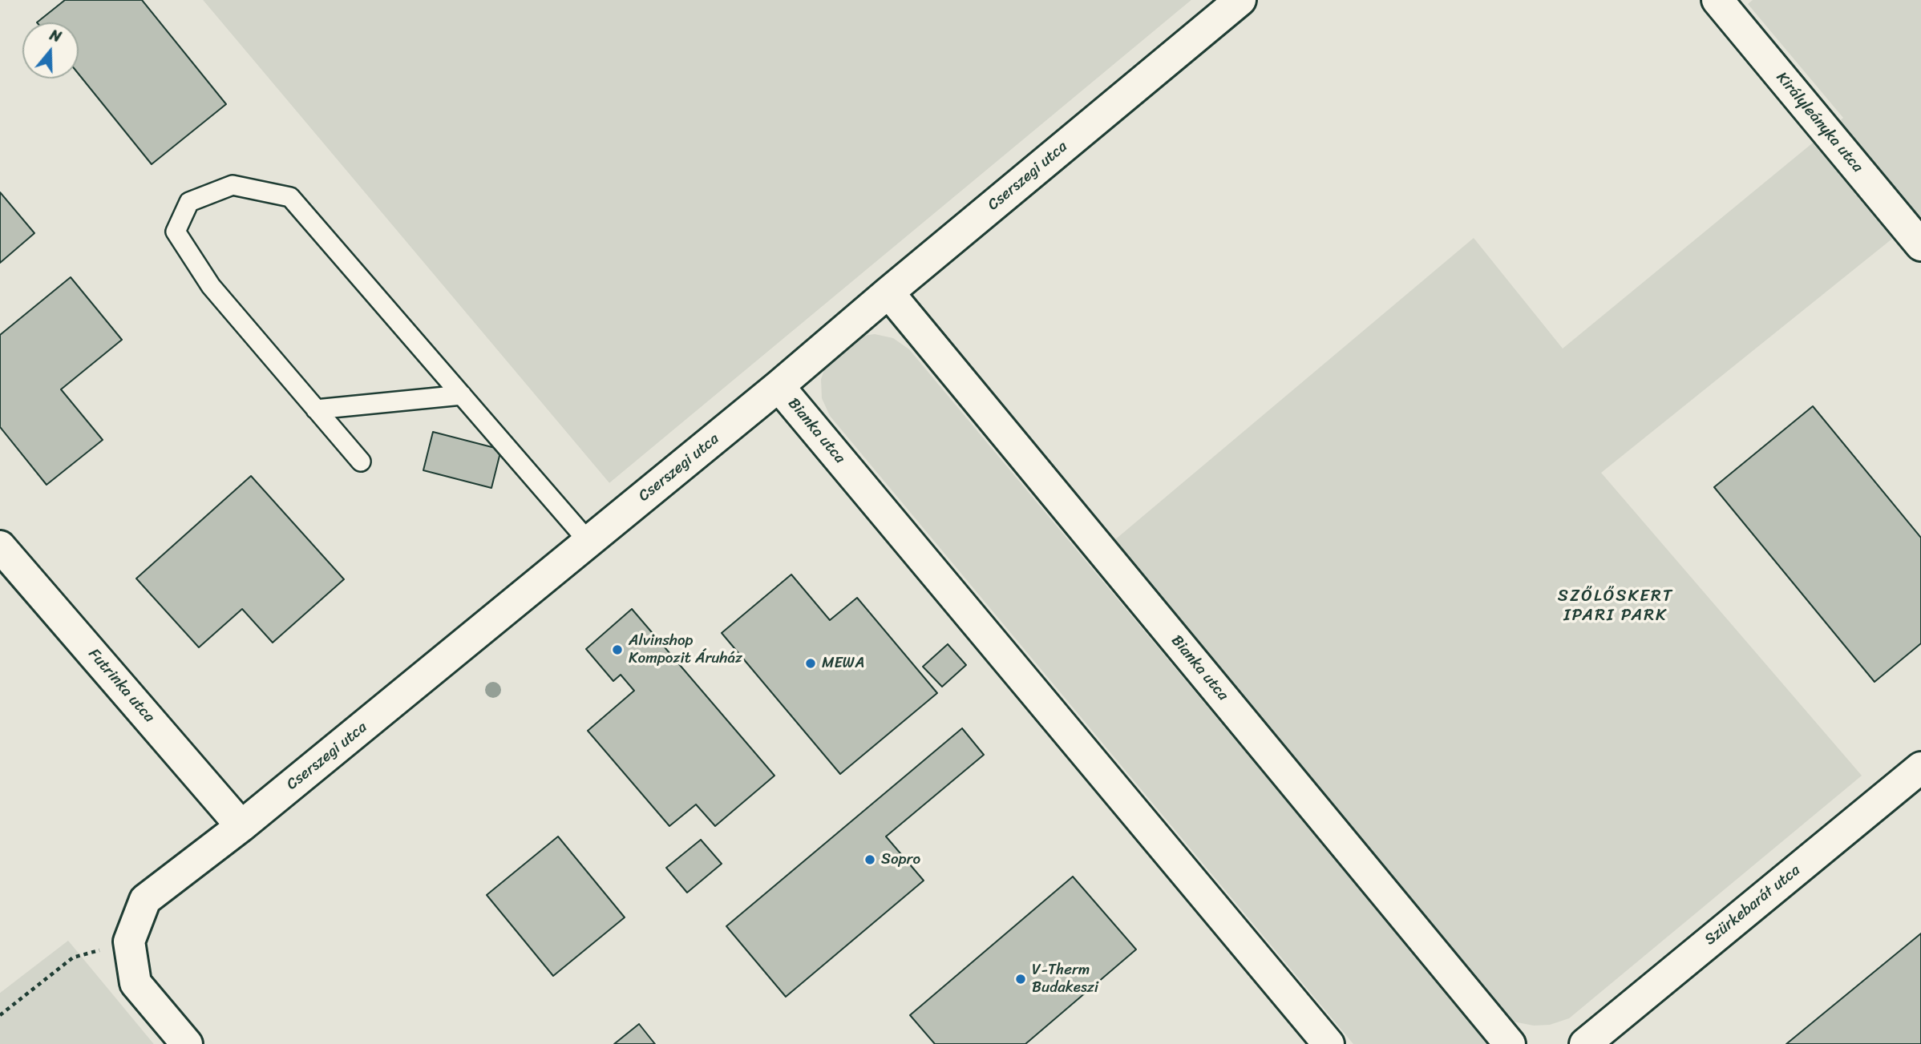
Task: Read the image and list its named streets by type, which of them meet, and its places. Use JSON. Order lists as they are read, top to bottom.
{
  "streets": {
    "street": [
      "Királyleányka utca",
      "Cserszegi utca",
      "Bianka utca",
      "Futrinka utca",
      "Szürkebarát utca"
    ]
  },
  "crossings": [
    ["Cserszegi utca", "Bianka utca"],
    ["Cserszegi utca", "Futrinka utca"]
  ],
  "districts": ["SZŐLŐSKERT IPARI PARK"],
  "places": [
    "Alvinshop Kompozit Áruház",
    "MEWA",
    "Sopro",
    "V-Therm Budakeszi"
  ],
  "north": "top"
}
